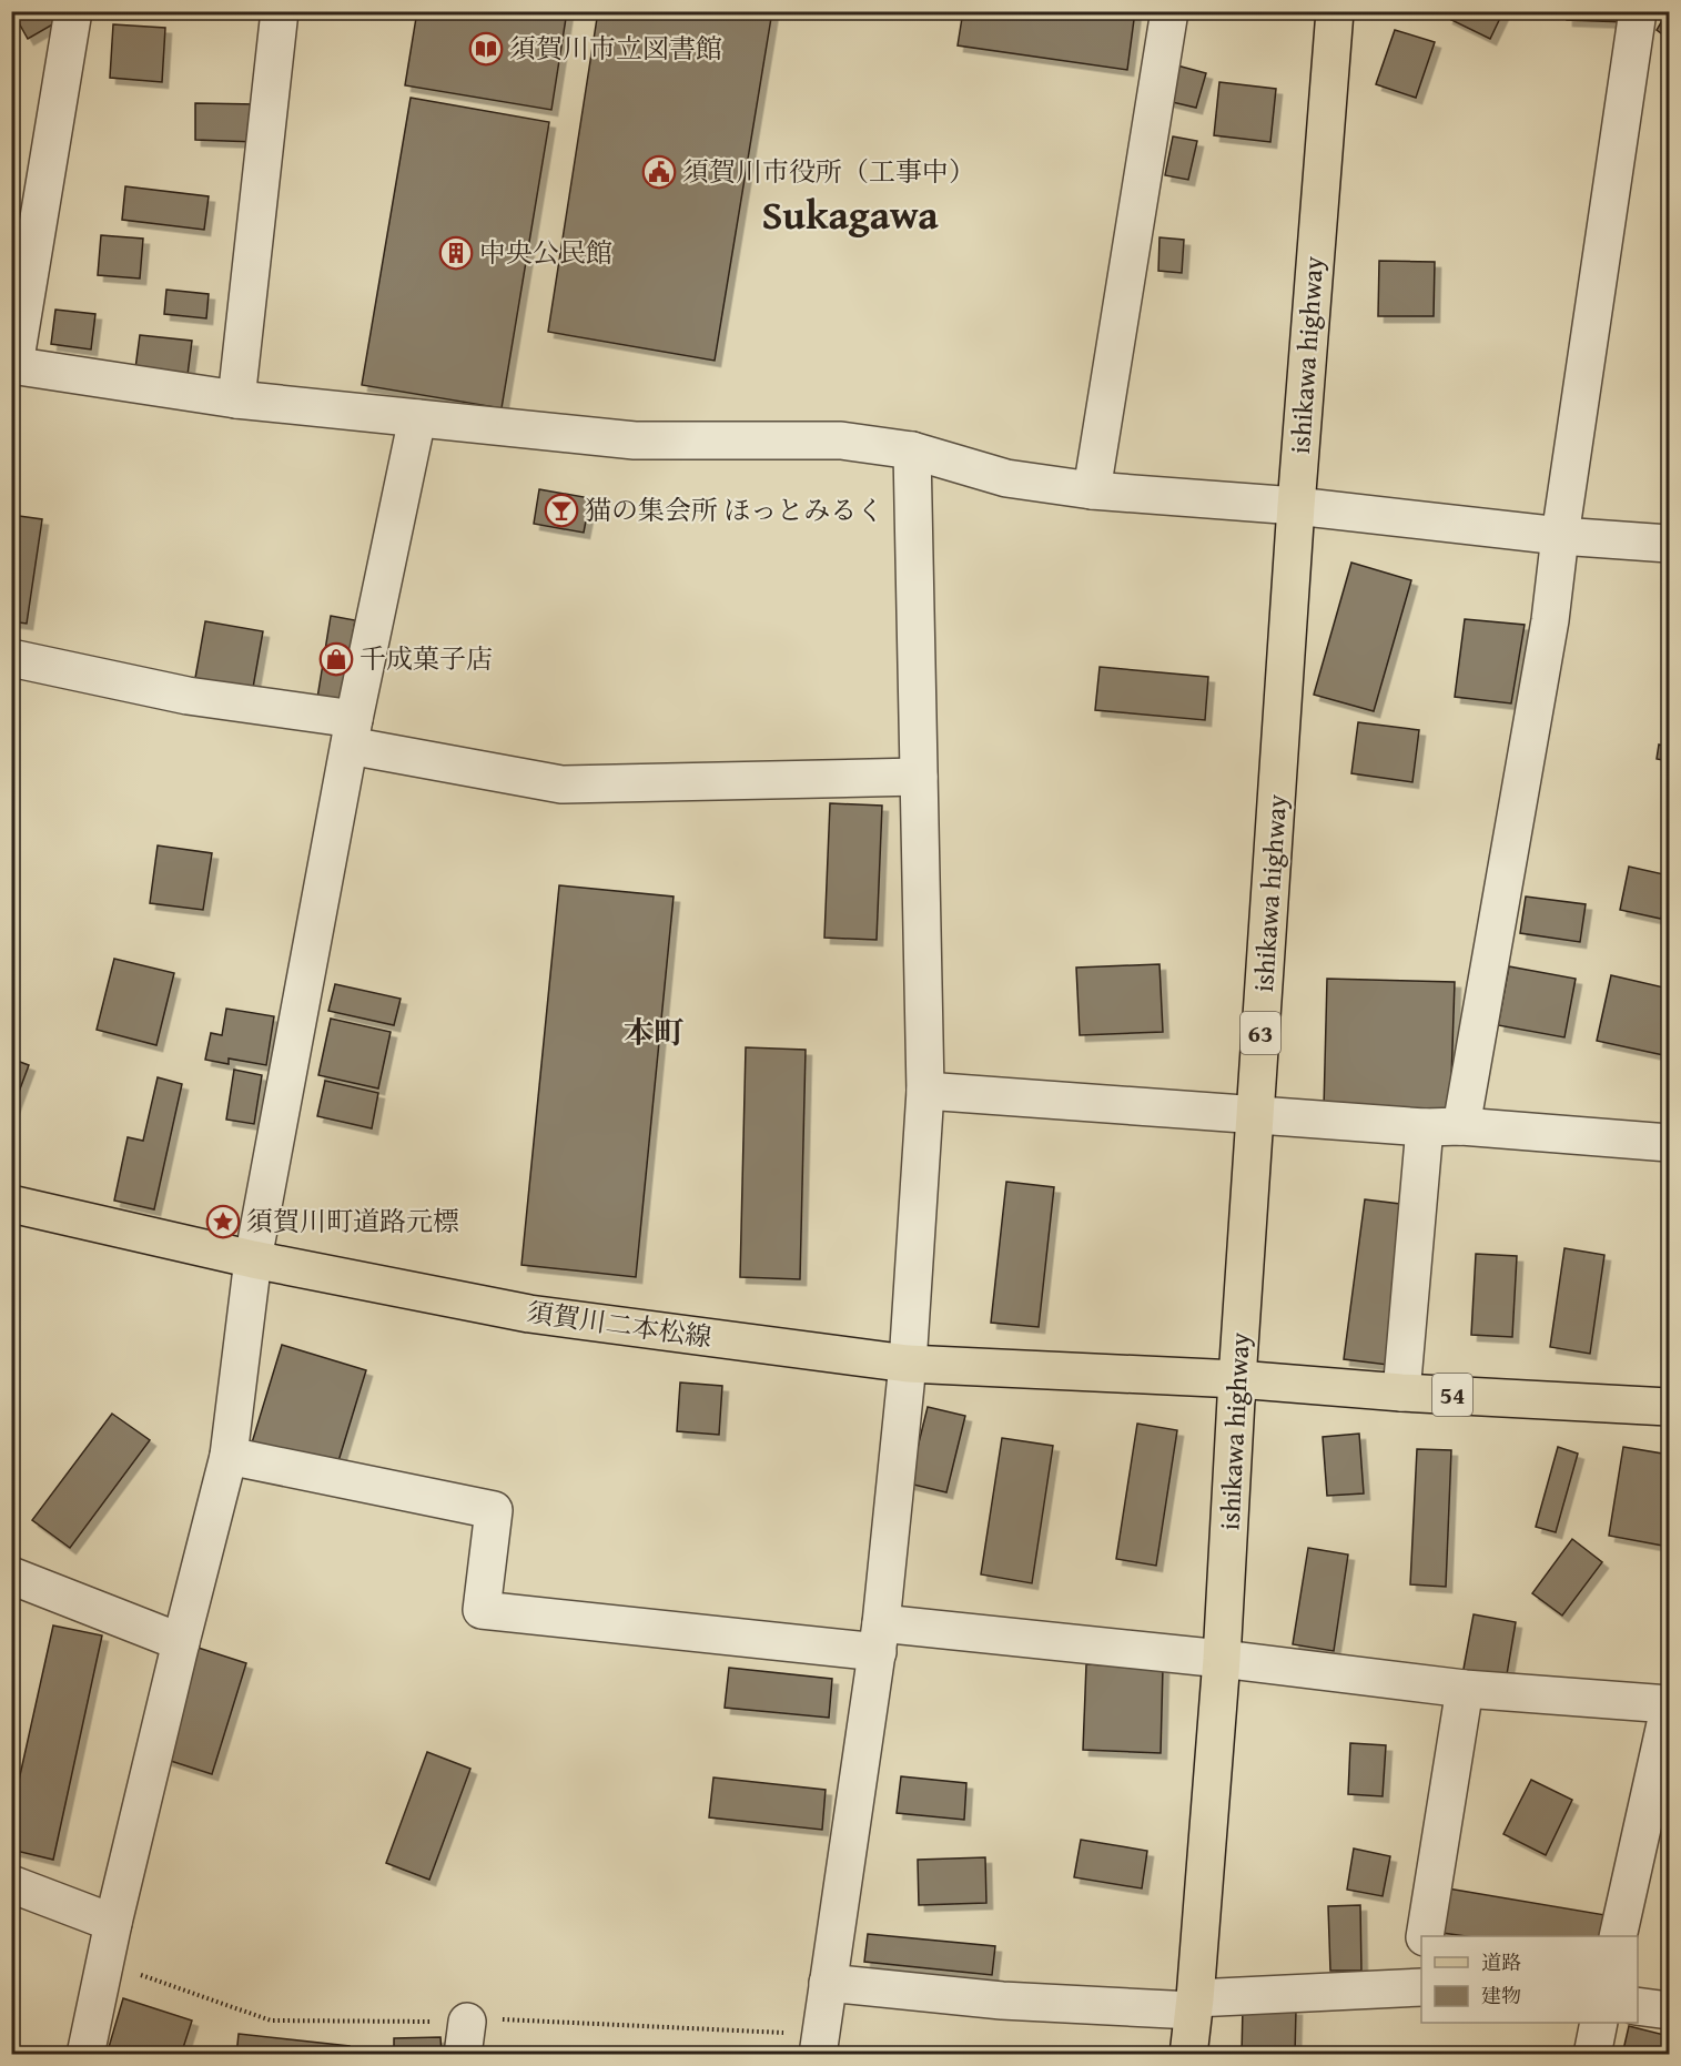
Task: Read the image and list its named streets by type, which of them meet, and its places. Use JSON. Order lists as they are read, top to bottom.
{
  "streets": {
    "main road": [
      "ishikawa highway",
      "63",
      "須賀川二本松線",
      "54"
    ]
  },
  "crossings": [
    ["ishikawa highway", "須賀川二本松線"],
    ["ishikawa highway", "54"],
    ["須賀川二本松線", "54"]
  ],
  "districts": ["Sukagawa", "本町"],
  "places": {
    "library": ["須賀川市立図書館"],
    "public building": ["須賀川市役所（工事中）"],
    "building": ["中央公民館"],
    "bar": ["猫の集会所 ほっとみるく"],
    "shop": ["千成菓子店"],
    "place": ["須賀川町道路元標"]
  },
  "legend": ["道路", "建物"]
}
